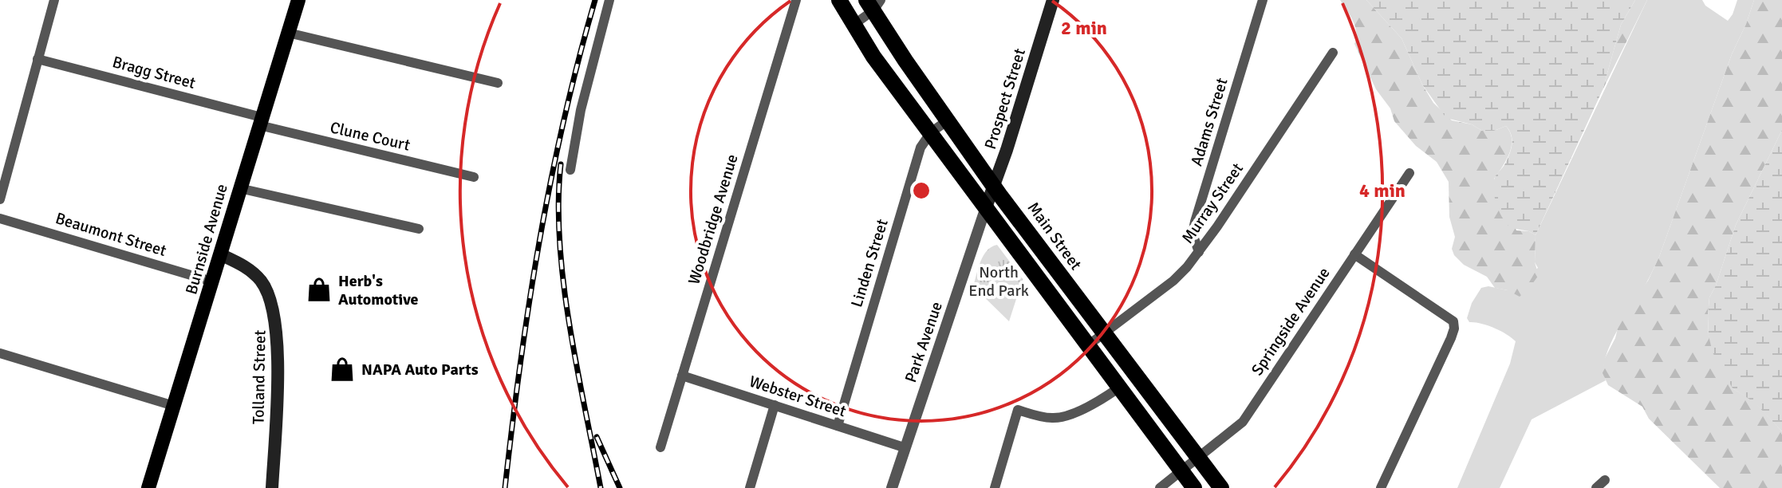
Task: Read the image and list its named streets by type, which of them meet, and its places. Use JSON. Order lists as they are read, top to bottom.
{
  "streets": {
    "highway": ["Main Street"],
    "main road": ["Prospect Street", "Burnside Avenue", "Tolland Street"],
    "street": [
      "Bragg Street",
      "Adams Street",
      "Clune Court",
      "Murray Street",
      "Woodbridge Avenue",
      "Beaumont Street",
      "Linden Street",
      "Springside Avenue",
      "Park Avenue",
      "Webster Street"
    ]
  },
  "crossings": [
    ["Bragg Street", "Clune Court"],
    ["Bragg Street", "Burnside Avenue"],
    ["Prospect Street", "Main Street"],
    ["Prospect Street", "Park Avenue"],
    ["Adams Street", "Murray Street"],
    ["Clune Court", "Burnside Avenue"],
    ["Murray Street", "Main Street"],
    ["Woodbridge Avenue", "Webster Street"],
    ["Beaumont Street", "Burnside Avenue"],
    ["Main Street", "Linden Street"],
    ["Main Street", "Springside Avenue"],
    ["Burnside Avenue", "Tolland Street"],
    ["Linden Street", "Webster Street"],
    ["Park Avenue", "Webster Street"]
  ],
  "parks": ["North End Park"],
  "places": {
    "shop": ["Herb's Automotive", "NAPA Auto Parts"]
  },
  "rings": ["2 min", "4 min"]
}
